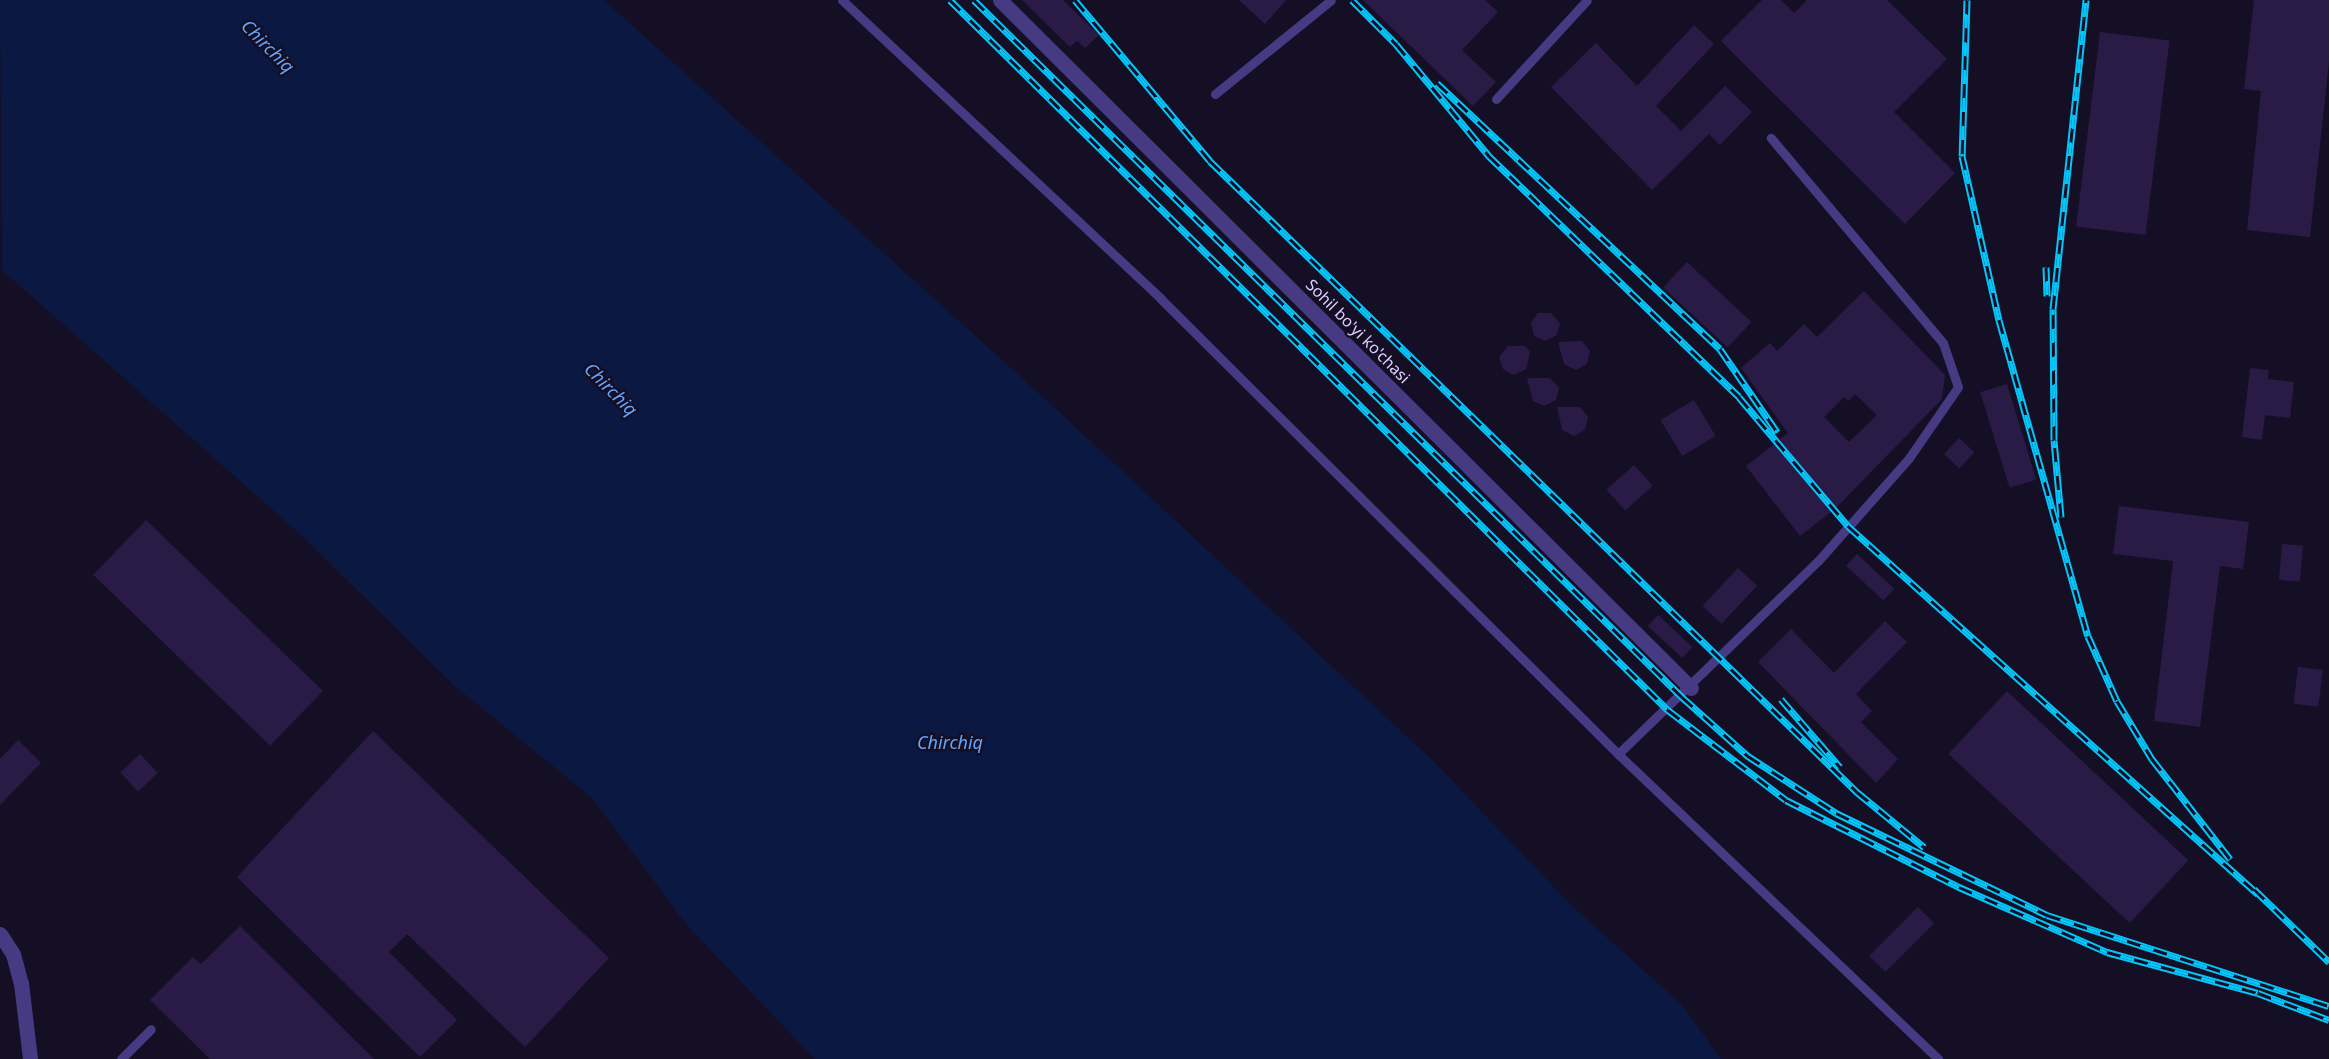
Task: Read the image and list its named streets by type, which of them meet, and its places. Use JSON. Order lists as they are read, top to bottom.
{
  "streets": {
    "street": ["Sohil bo'yi ko'chasi"]
  },
  "water": ["Chirchiq"]
}
